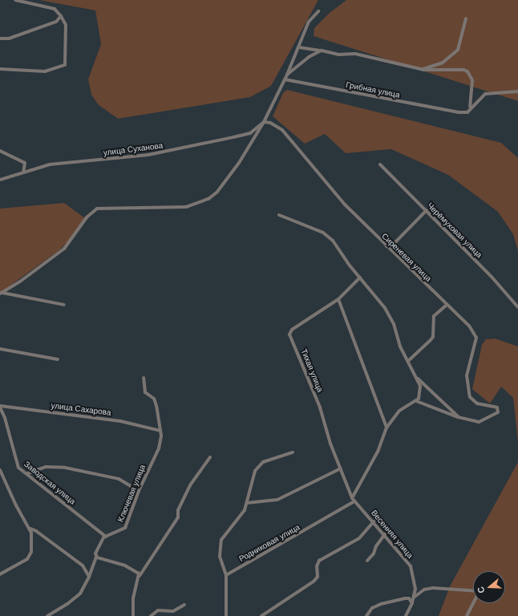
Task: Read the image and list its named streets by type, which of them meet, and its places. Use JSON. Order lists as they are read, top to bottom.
{
  "streets": {
    "street": [
      "Грибная улица",
      "улица Суханова",
      "Черёмуховая улица",
      "Сиреневая улица",
      "Тихая улица",
      "улица Сахарова",
      "Заводская улица",
      "Ключевая улица",
      "Весенняя улица",
      "Родниковая улица"
    ]
  },
  "crossings": [
    ["улица Суханова", "Сиреневая улица"],
    ["Тихая улица", "Весенняя улица"],
    ["Тихая улица", "Родниковая улица"],
    ["улица Сахарова", "Заводская улица"],
    ["улица Сахарова", "Ключевая улица"],
    ["Заводская улица", "Ключевая улица"],
    ["Весенняя улица", "Родниковая улица"]
  ],
  "north": "left"
}
